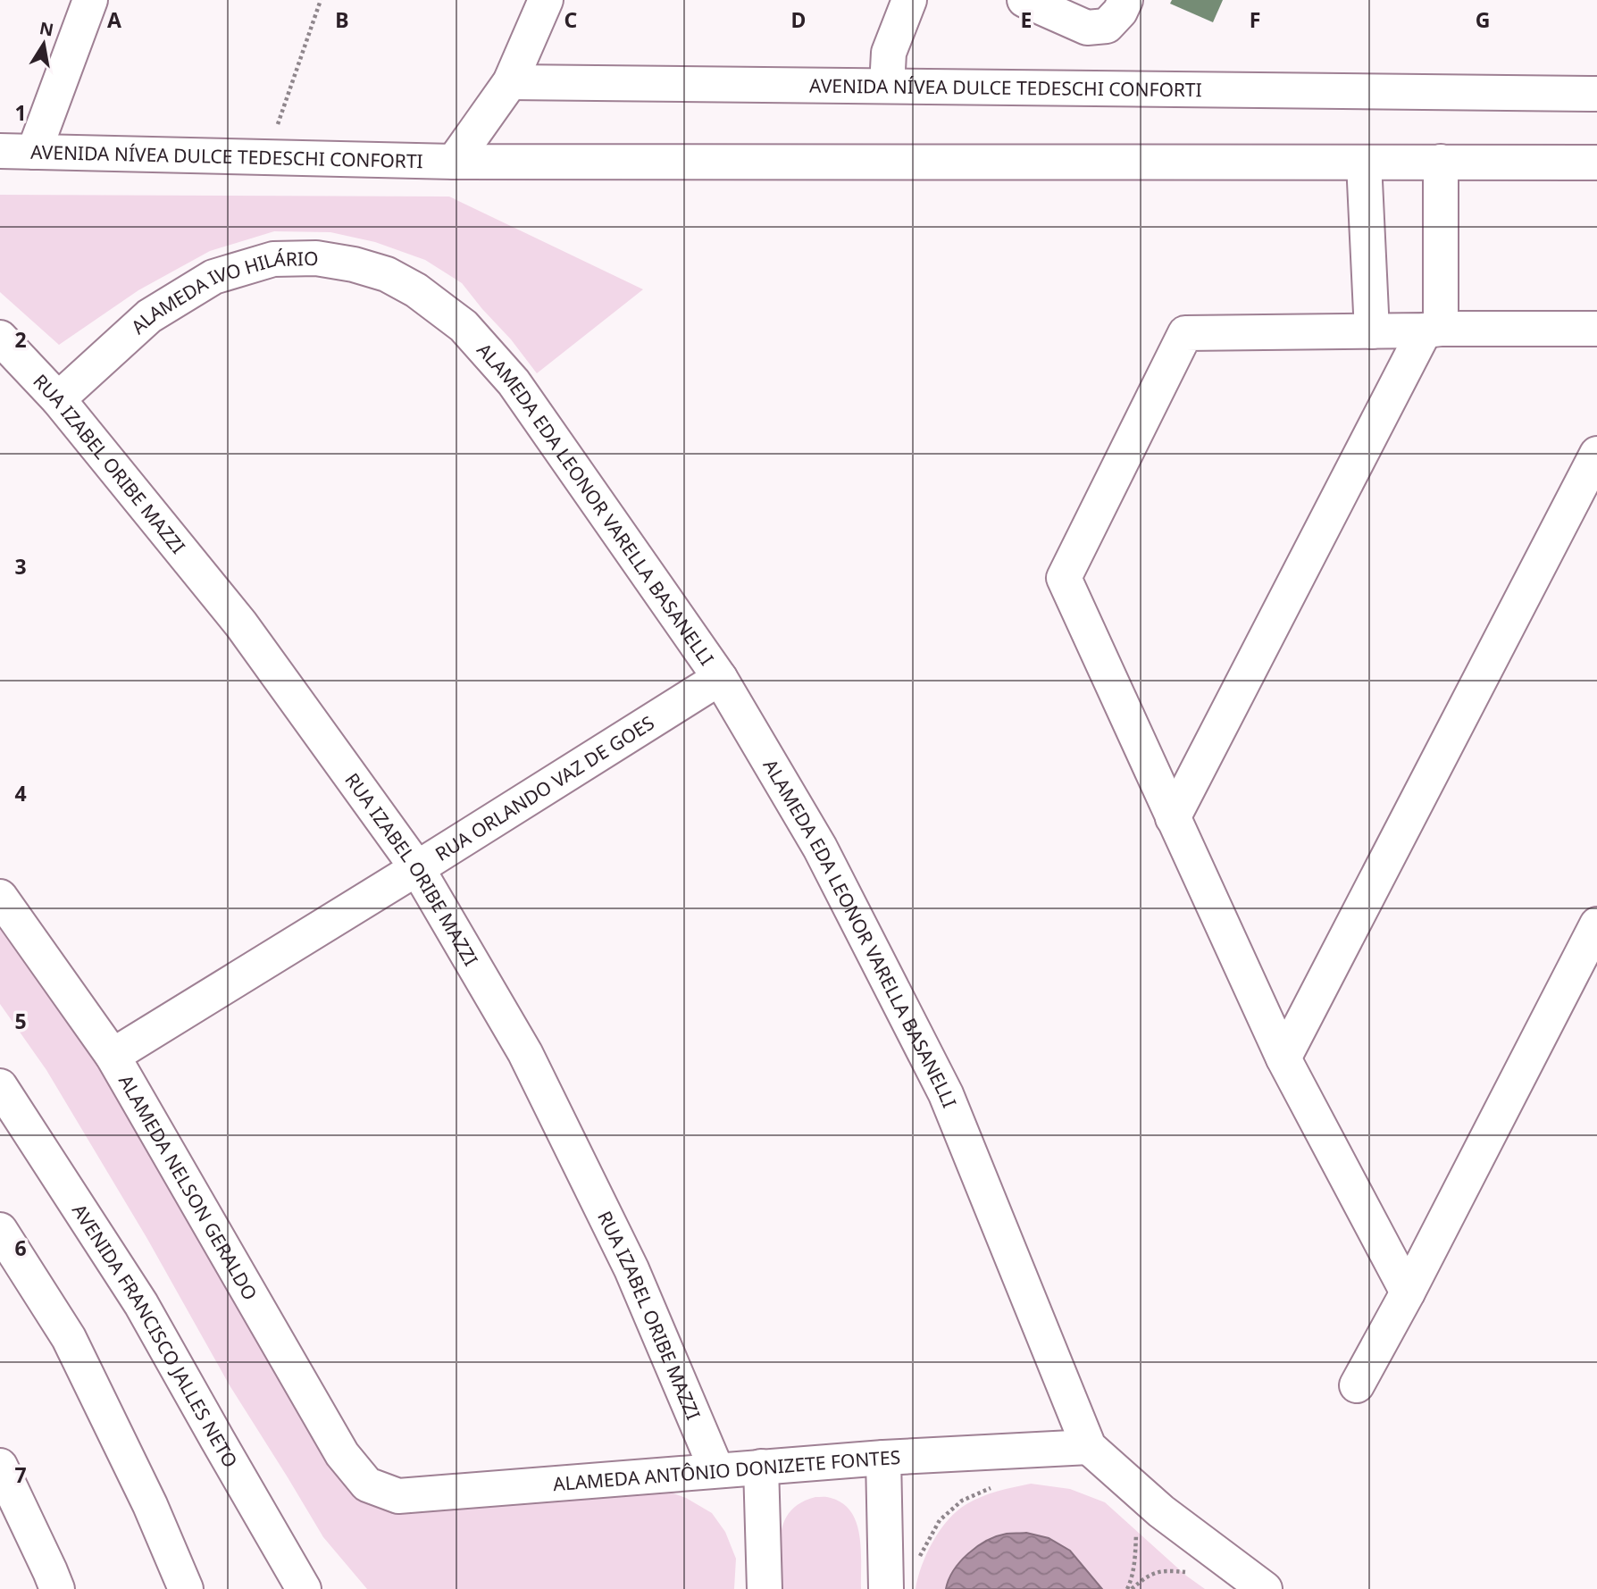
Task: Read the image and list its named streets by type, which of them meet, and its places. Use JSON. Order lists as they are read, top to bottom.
{
  "streets": {
    "street": [
      "AVENIDA NÍVEA DULCE TEDESCHI CONFORTI",
      "ALAMEDA IVO HILÁRIO",
      "RUA IZABEL ORIBE MAZZI",
      "ALAMEDA EDA LEONOR VARELLA BASANELLI",
      "RUA ORLANDO VAZ DE GOES",
      "ALAMEDA NELSON GERALDO",
      "AVENIDA FRANCISCO JALLES NETO",
      "ALAMEDA ANTÔNIO DONIZETE FONTES"
    ]
  },
  "crossings": [
    ["ALAMEDA IVO HILÁRIO", "RUA IZABEL ORIBE MAZZI"],
    ["ALAMEDA IVO HILÁRIO", "ALAMEDA EDA LEONOR VARELLA BASANELLI"],
    ["RUA IZABEL ORIBE MAZZI", "RUA ORLANDO VAZ DE GOES"],
    ["RUA IZABEL ORIBE MAZZI", "ALAMEDA ANTÔNIO DONIZETE FONTES"],
    ["ALAMEDA EDA LEONOR VARELLA BASANELLI", "RUA ORLANDO VAZ DE GOES"],
    ["ALAMEDA EDA LEONOR VARELLA BASANELLI", "ALAMEDA ANTÔNIO DONIZETE FONTES"],
    ["RUA ORLANDO VAZ DE GOES", "ALAMEDA NELSON GERALDO"],
    ["ALAMEDA NELSON GERALDO", "ALAMEDA ANTÔNIO DONIZETE FONTES"]
  ],
  "north": "top",
  "grid": {
    "columns": [
      "A",
      "B",
      "C",
      "D",
      "E",
      "F",
      "G"
    ],
    "rows": [
      "1",
      "2",
      "3",
      "4",
      "5",
      "6",
      "7"
    ]
  }
}
